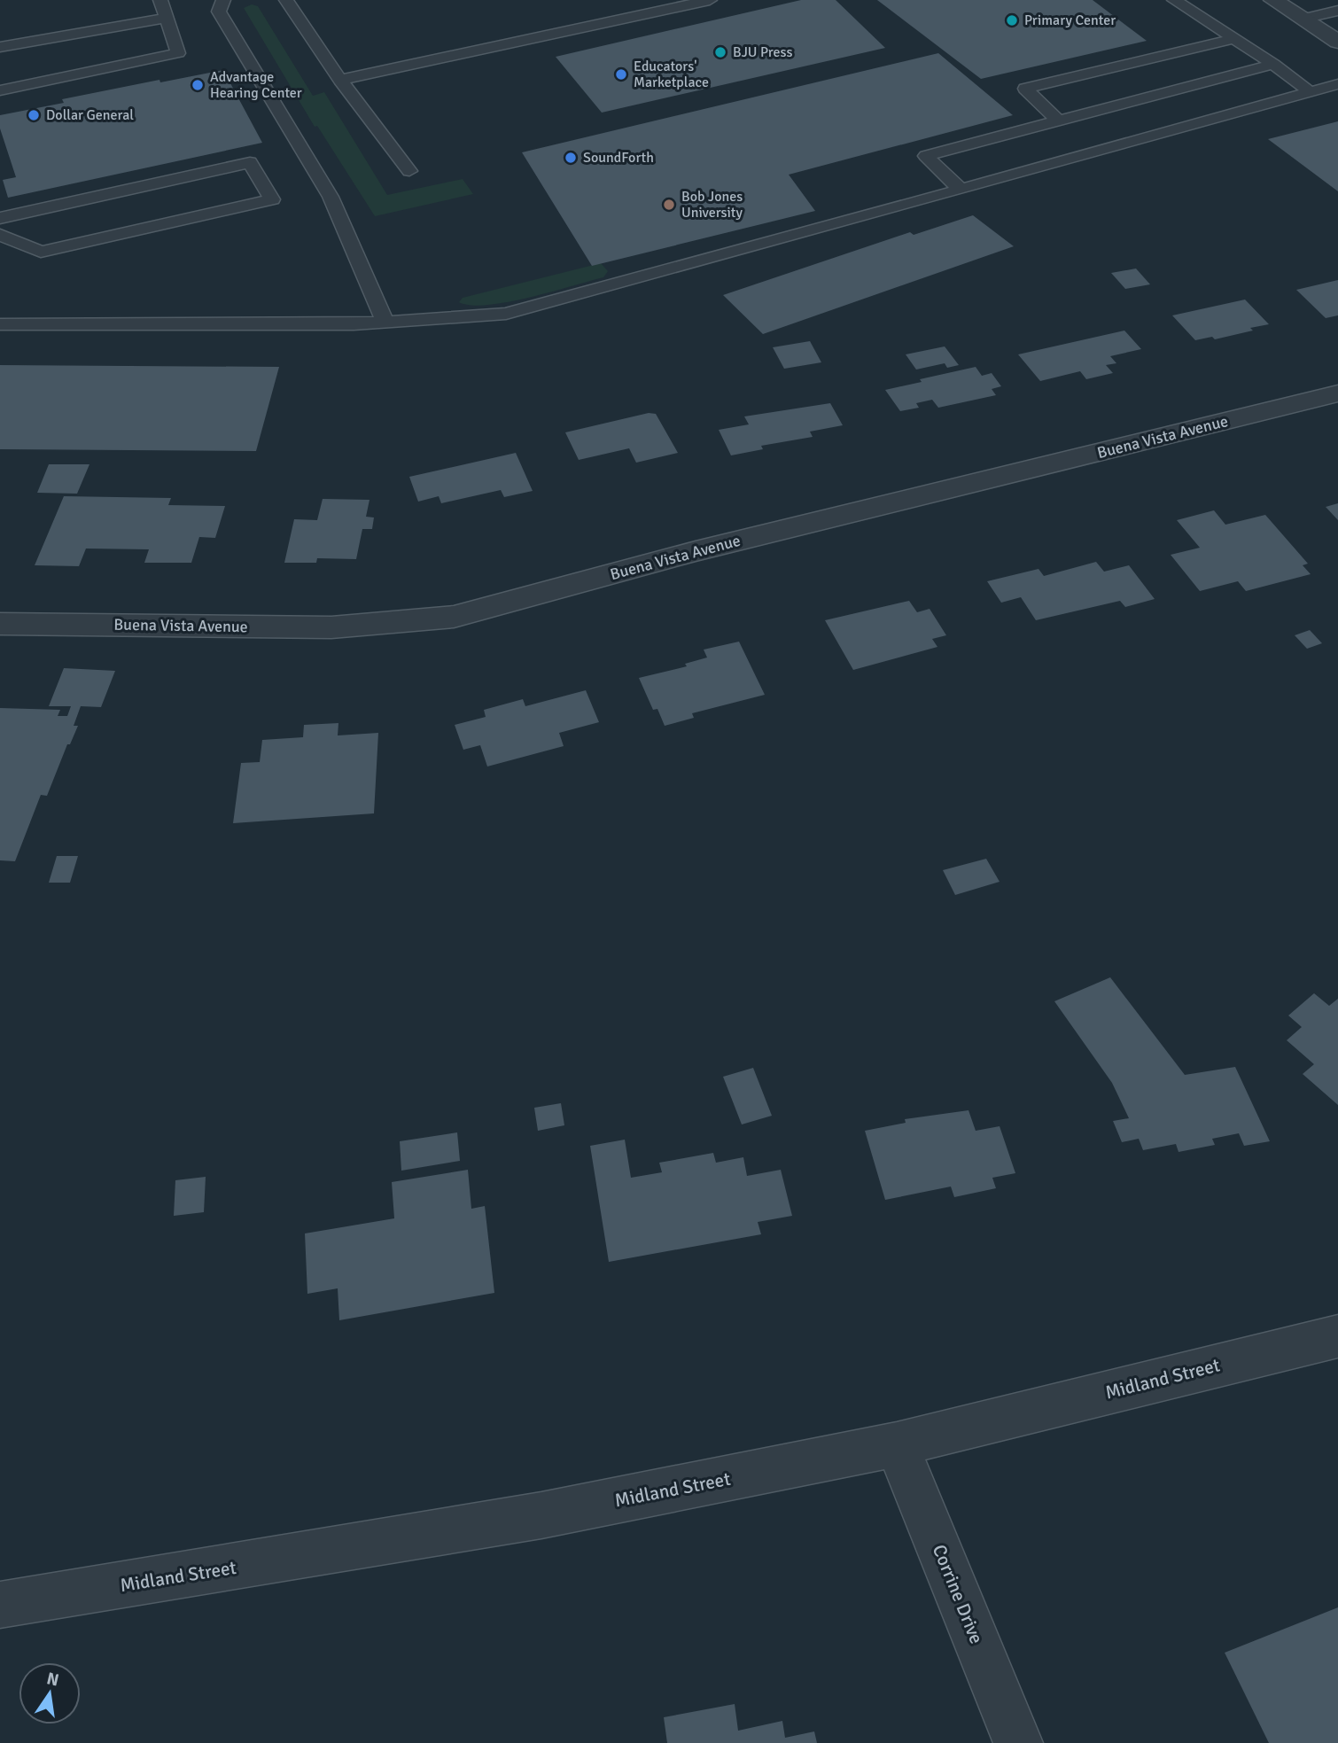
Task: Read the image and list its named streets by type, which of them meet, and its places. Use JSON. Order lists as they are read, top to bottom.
{
  "streets": {
    "street": ["Buena Vista Avenue", "Midland Street", "Corrine Drive"]
  },
  "crossings": [
    ["Midland Street", "Corrine Drive"]
  ],
  "places": [
    "Primary Center",
    "BJU Press",
    "Educators' Marketplace",
    "Advantage Hearing Center",
    "Dollar General",
    "SoundForth",
    "Bob Jones University"
  ],
  "north": "top"
}
